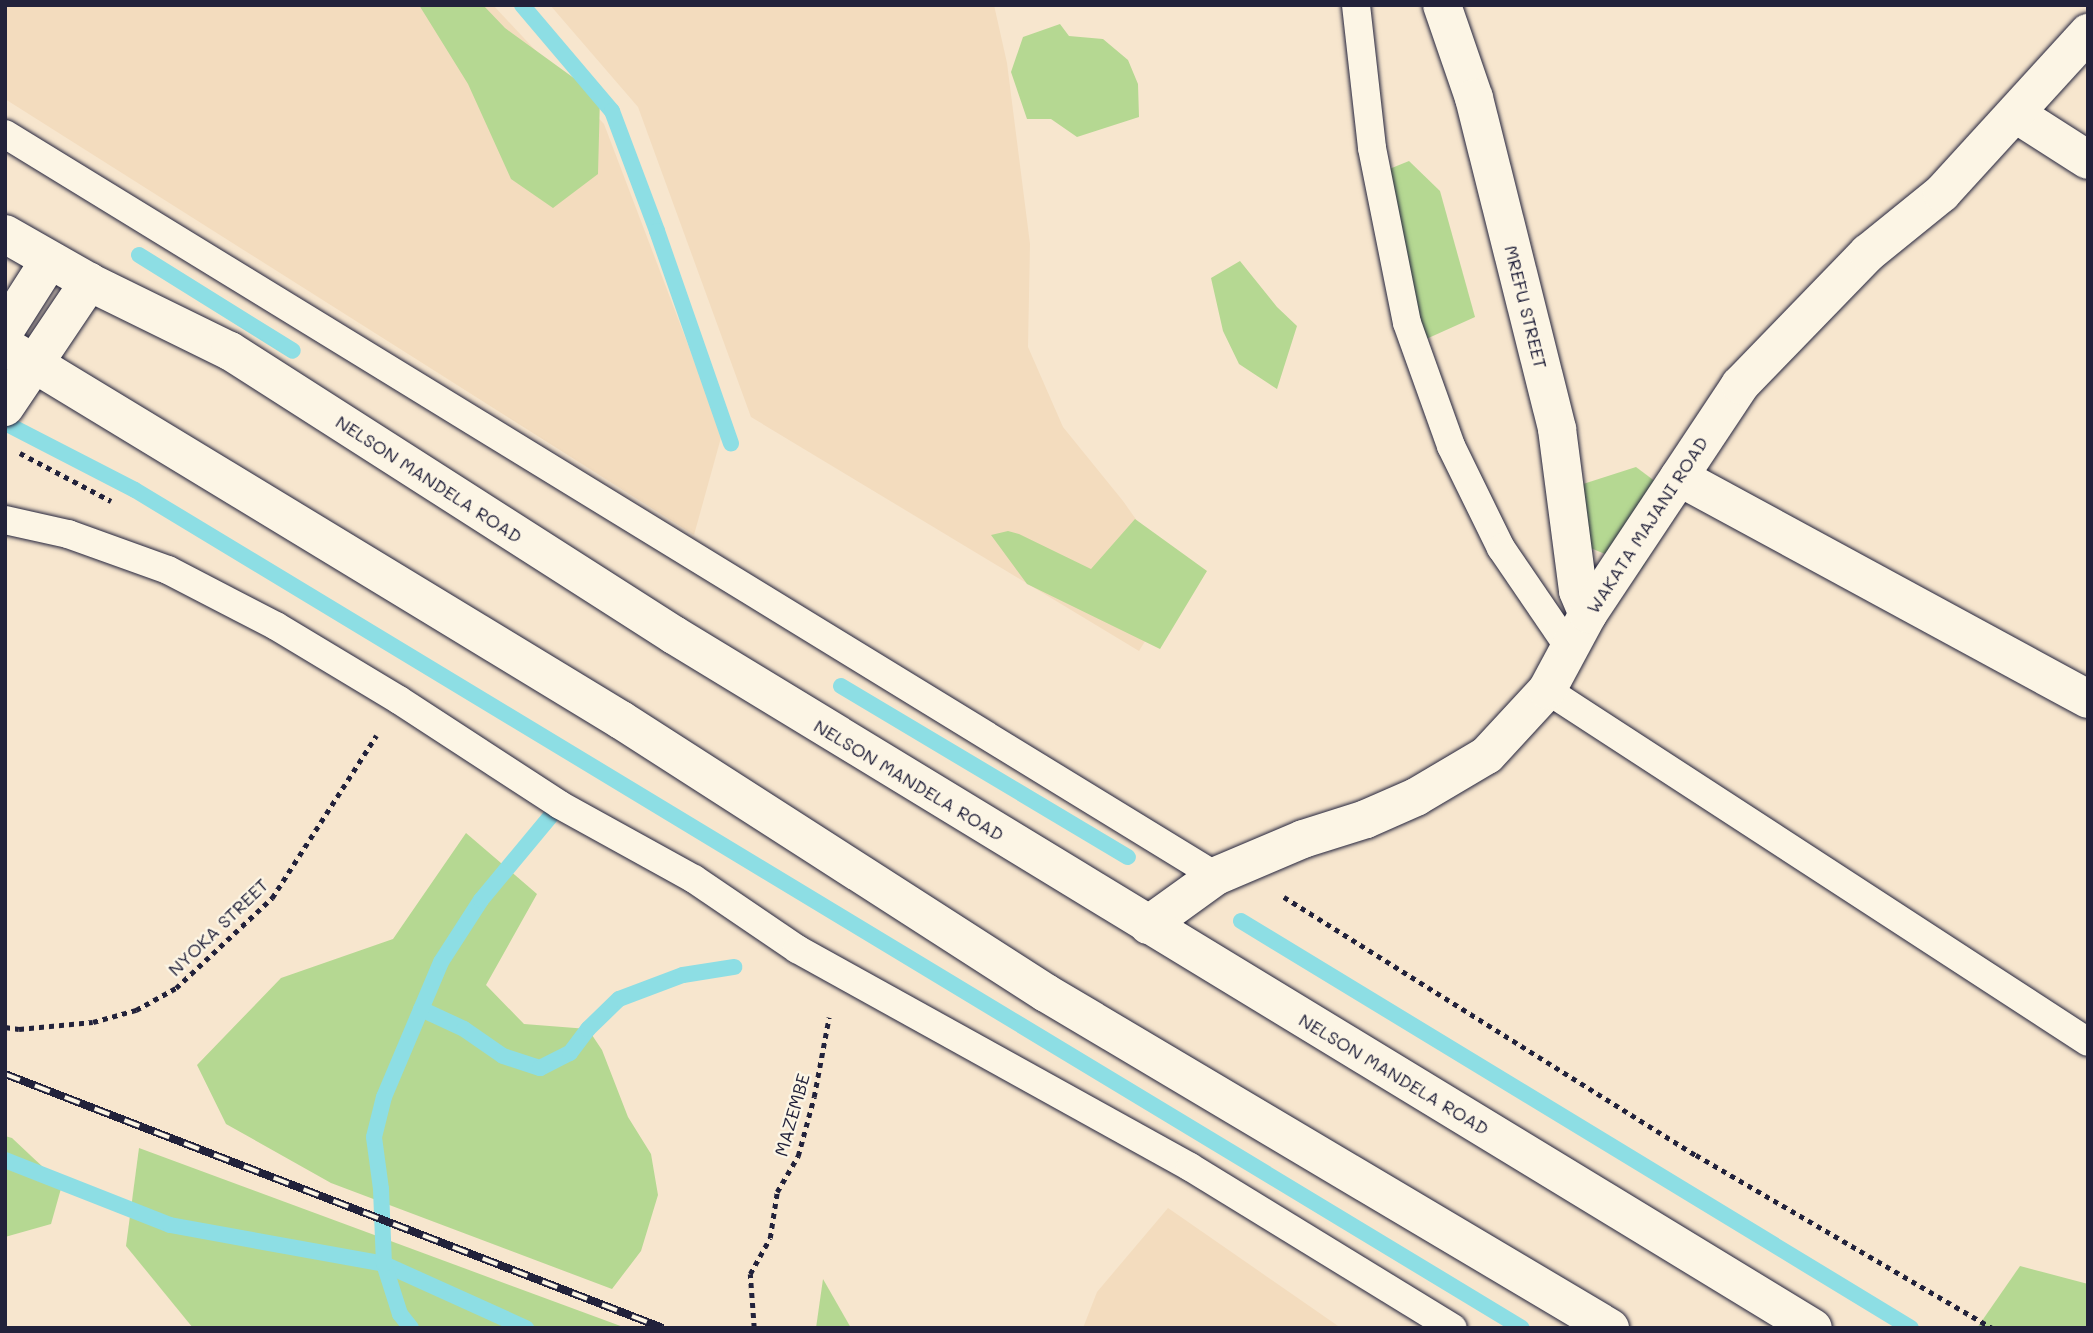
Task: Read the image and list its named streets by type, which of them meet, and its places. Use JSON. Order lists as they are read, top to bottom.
{
  "streets": {
    "main road": ["MREFU STREET", "NELSON MANDELA ROAD", "WAKATA MAJANI ROAD"],
    "path": ["NYOKA STREET", "MAZEMBE"]
  },
  "crossings": [
    ["MREFU STREET", "WAKATA MAJANI ROAD"],
    ["NELSON MANDELA ROAD", "WAKATA MAJANI ROAD"]
  ]
}
